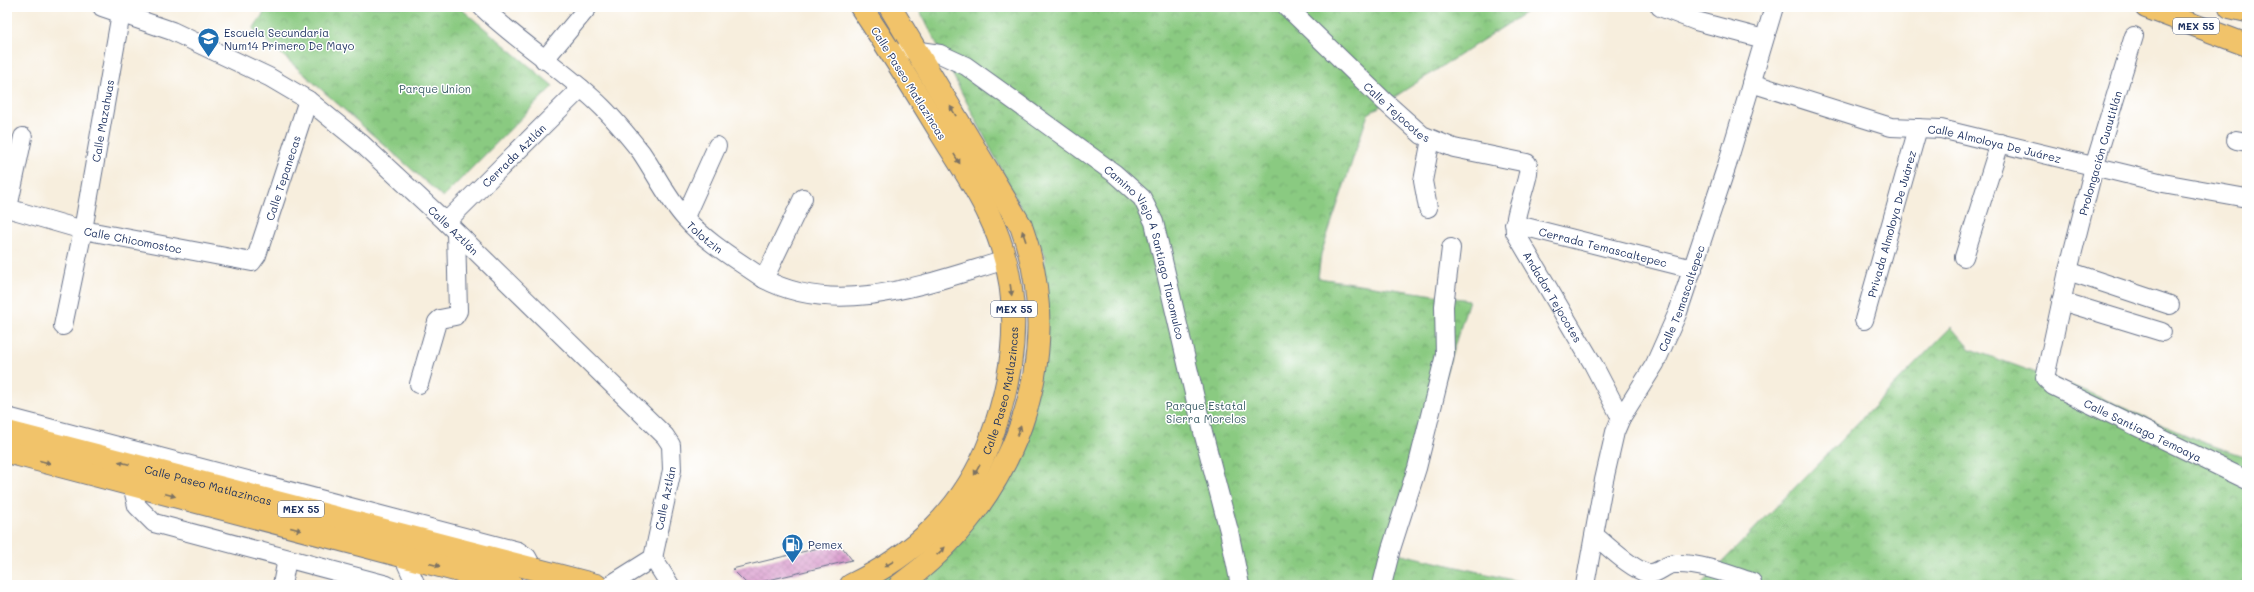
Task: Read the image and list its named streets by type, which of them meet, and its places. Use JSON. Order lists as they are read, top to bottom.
{
  "streets": {
    "highway": ["MEX 55", "Calle Paseo Matlazincas"],
    "street": [
      "Calle Tejocotes",
      "Calle Mazahuas",
      "Calle Almoloya De Juárez",
      "Prolongación Cuautitlán",
      "Cerrada Aztlán",
      "Calle Tepanecas",
      "Privada Almoloya De Juárez",
      "Calle Aztlán",
      "Tolotzin",
      "Calle Chicomostoc",
      "Cerrada Temascaltepec",
      "Camino Viejo A Santiago Tlaxomulco",
      "Andador Tejocotes",
      "Calle Temascaltepec",
      "Calle Santiago Temoaya"
    ]
  },
  "crossings": [
    ["Calle Paseo Matlazincas", "Tolotzin"],
    ["Calle Paseo Matlazincas", "Camino Viejo A Santiago Tlaxomulco"],
    ["Calle Tejocotes", "Cerrada Temascaltepec"],
    ["Calle Tejocotes", "Andador Tejocotes"],
    ["Calle Mazahuas", "Calle Aztlán"],
    ["Calle Mazahuas", "Calle Chicomostoc"],
    ["Calle Almoloya De Juárez", "Prolongación Cuautitlán"],
    ["Calle Almoloya De Juárez", "Privada Almoloya De Juárez"],
    ["Calle Almoloya De Juárez", "Calle Temascaltepec"],
    ["Prolongación Cuautitlán", "Calle Santiago Temoaya"],
    ["Cerrada Aztlán", "Calle Aztlán"],
    ["Cerrada Aztlán", "Tolotzin"],
    ["Calle Tepanecas", "Calle Aztlán"],
    ["Calle Tepanecas", "Calle Chicomostoc"],
    ["Cerrada Temascaltepec", "Andador Tejocotes"],
    ["Cerrada Temascaltepec", "Calle Temascaltepec"],
    ["Andador Tejocotes", "Calle Temascaltepec"]
  ],
  "parks": ["Parque Union", "Parque Estatal Sierra Morelos"],
  "places": {
    "school or university": ["Escuela Secundaria Num14 Primero De Mayo"],
    "fuel station": ["Pemex"]
  }
}
